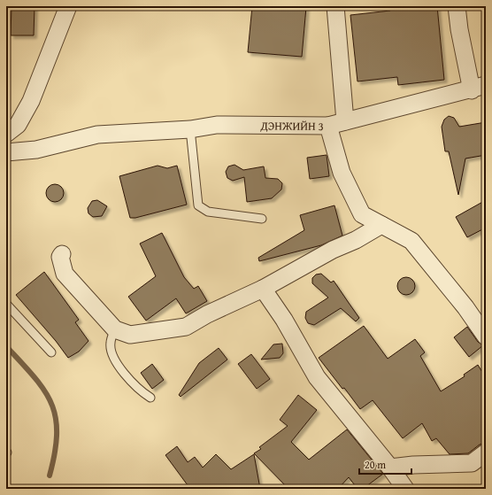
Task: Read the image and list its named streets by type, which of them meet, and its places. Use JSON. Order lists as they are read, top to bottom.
{
  "streets": {
    "street": ["ДЭНЖИЙН 3"]
  },
  "scale_bar": "20 m"
}
